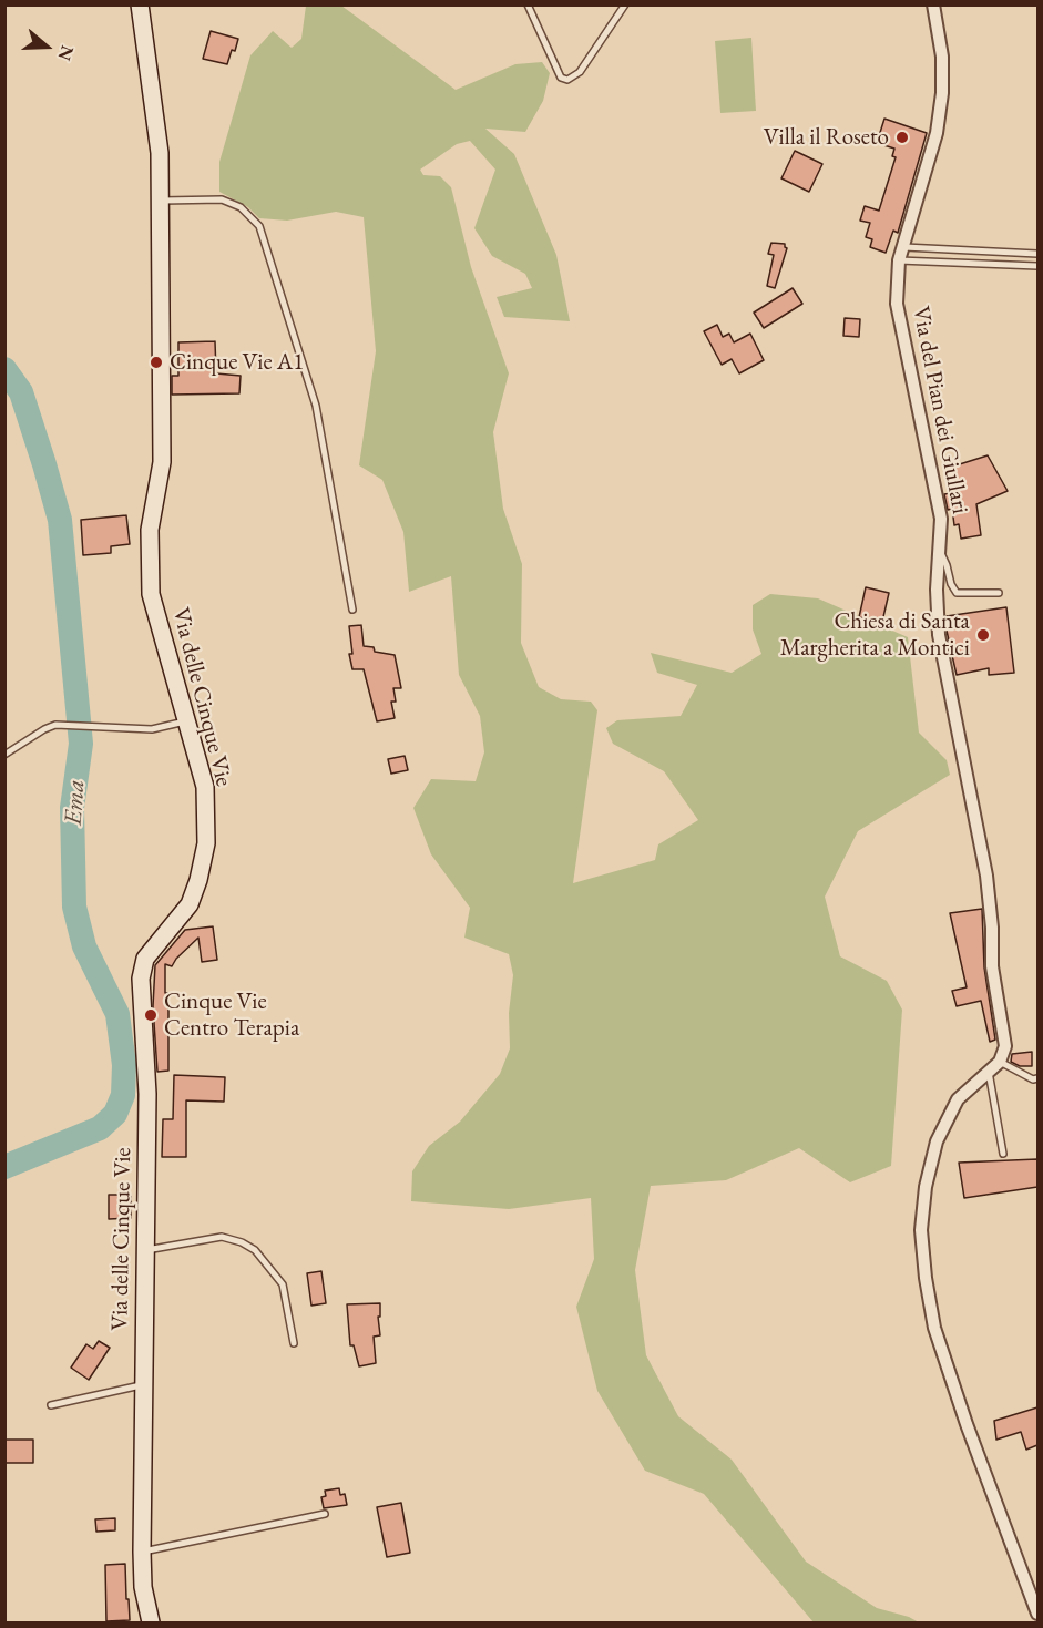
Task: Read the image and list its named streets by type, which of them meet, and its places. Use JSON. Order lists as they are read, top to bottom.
{
  "streets": {
    "street": ["Via del Pian dei Giullari", "Via delle Cinque Vie"]
  },
  "water": ["Ema"],
  "places": [
    "Villa il Roseto",
    "Cinque Vie A1",
    "Chiesa di Santa Margherita a Montici",
    "Cinque Vie Centro Terapia"
  ],
  "north": "right"
}
